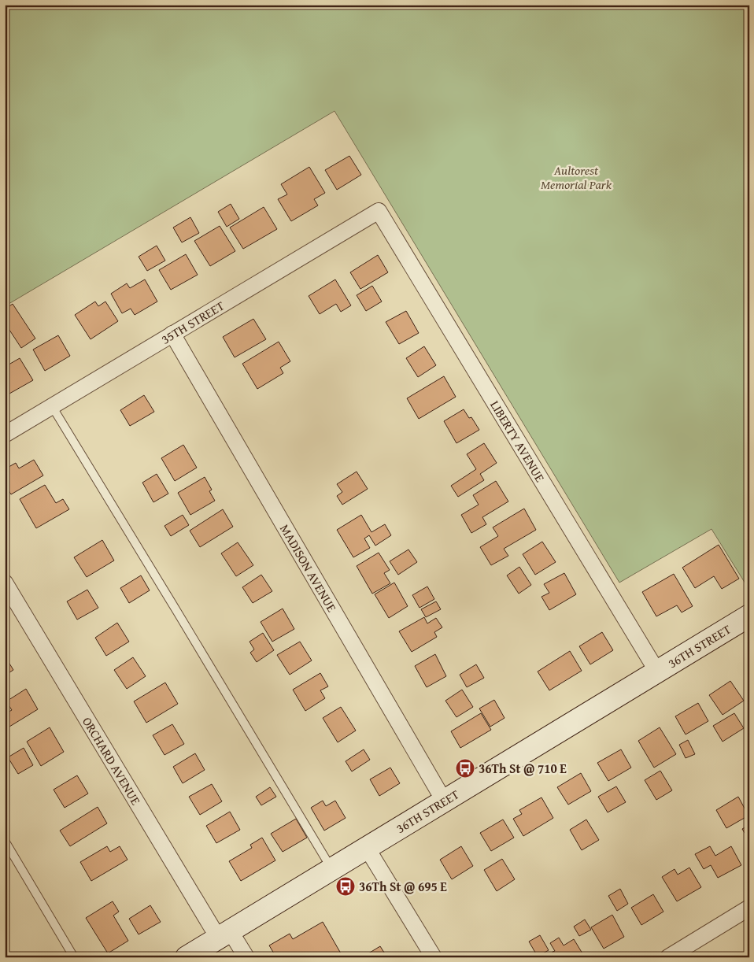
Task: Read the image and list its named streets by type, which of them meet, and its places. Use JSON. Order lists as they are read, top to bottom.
{
  "streets": {
    "main road": ["36TH STREET"],
    "street": [
      "35TH STREET",
      "LIBERTY AVENUE",
      "MADISON AVENUE",
      "ORCHARD AVENUE"
    ]
  },
  "crossings": [
    ["35TH STREET", "LIBERTY AVENUE"],
    ["35TH STREET", "MADISON AVENUE"],
    ["LIBERTY AVENUE", "36TH STREET"],
    ["MADISON AVENUE", "36TH STREET"],
    ["36TH STREET", "ORCHARD AVENUE"]
  ],
  "parks": ["Aultorest Memorial Park"],
  "places": {
    "bus stop": ["36Th St @ 710 E", "36Th St @ 695 E"]
  }
}
